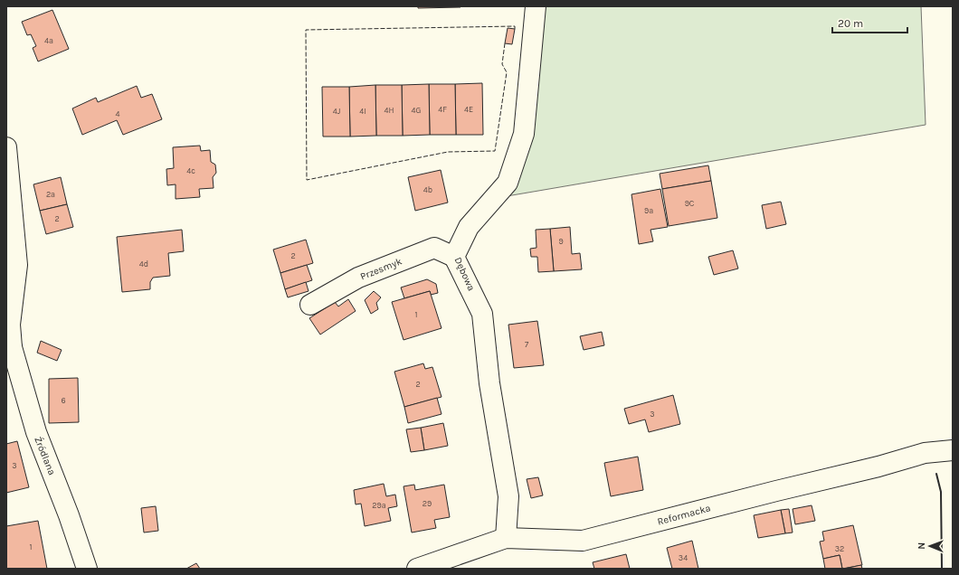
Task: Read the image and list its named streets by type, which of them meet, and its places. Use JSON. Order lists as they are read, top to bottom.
{
  "streets": {
    "street": [
      "Przesmyk",
      "Dębowa",
      "Źródlana",
      "Reformacka"
    ]
  },
  "crossings": [
    ["Przesmyk", "Dębowa"],
    ["Dębowa", "Reformacka"]
  ],
  "house_numbers": [
    "4a",
    "4F",
    "4E",
    "4H",
    "4G",
    "4J",
    "4I",
    "4",
    "4c",
    "4b",
    "2a",
    "9C",
    "9a",
    "2",
    "9",
    "2",
    "4d",
    "1",
    "7",
    "2",
    "6",
    "3",
    "3",
    "29",
    "29a",
    "1",
    "32",
    "34"
  ],
  "scale_bar": "20 m",
  "north": "left"
}
